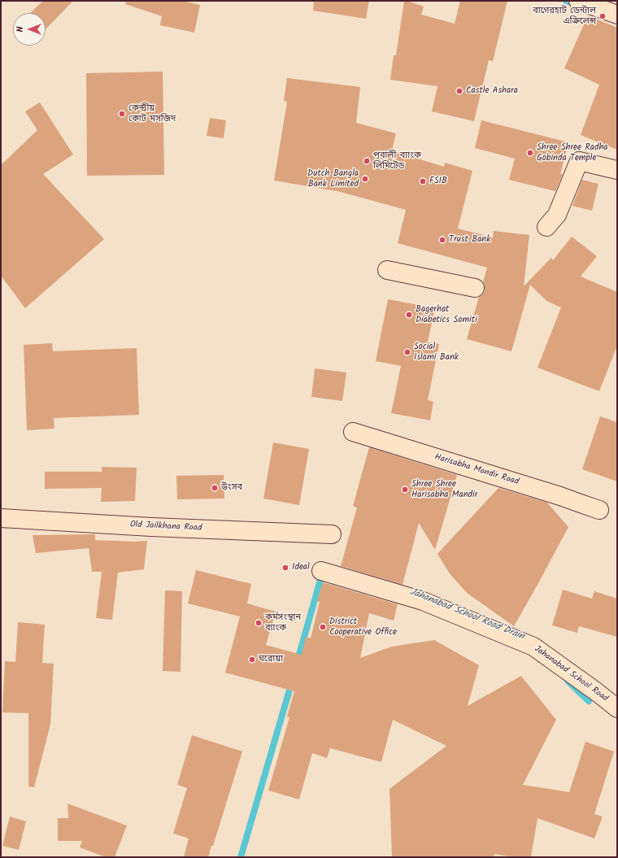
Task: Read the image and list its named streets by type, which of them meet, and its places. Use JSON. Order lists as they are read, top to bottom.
{
  "streets": {
    "street": ["Harisabha Mondir Road", "Old Jailkhana Road", "Jahanabad School Road"]
  },
  "water": ["Jahanabad School Road Drain"],
  "places": [
    "বাগেরহাট ডেন্টাল এক্রিলেন্স",
    "Castle Ashara",
    "কেন্দ্রীয় কোট মসজিদ",
    "Shree Shree Radha Gobinda Temple",
    "পূবালী ব্যাংক লিমিটেড",
    "Dutch Bangla Bank Limited",
    "FSIB",
    "Trust Bank",
    "Bagerhat Diabetics Somiti",
    "Social Islami Bank",
    "উংসব",
    "Shree Shree Harisabha Mandir",
    "Ideal",
    "কর্মসংস্থান ব্যাংক",
    "District Cooperative Office",
    "ঘরোয়া"
  ],
  "north": "left"
}
